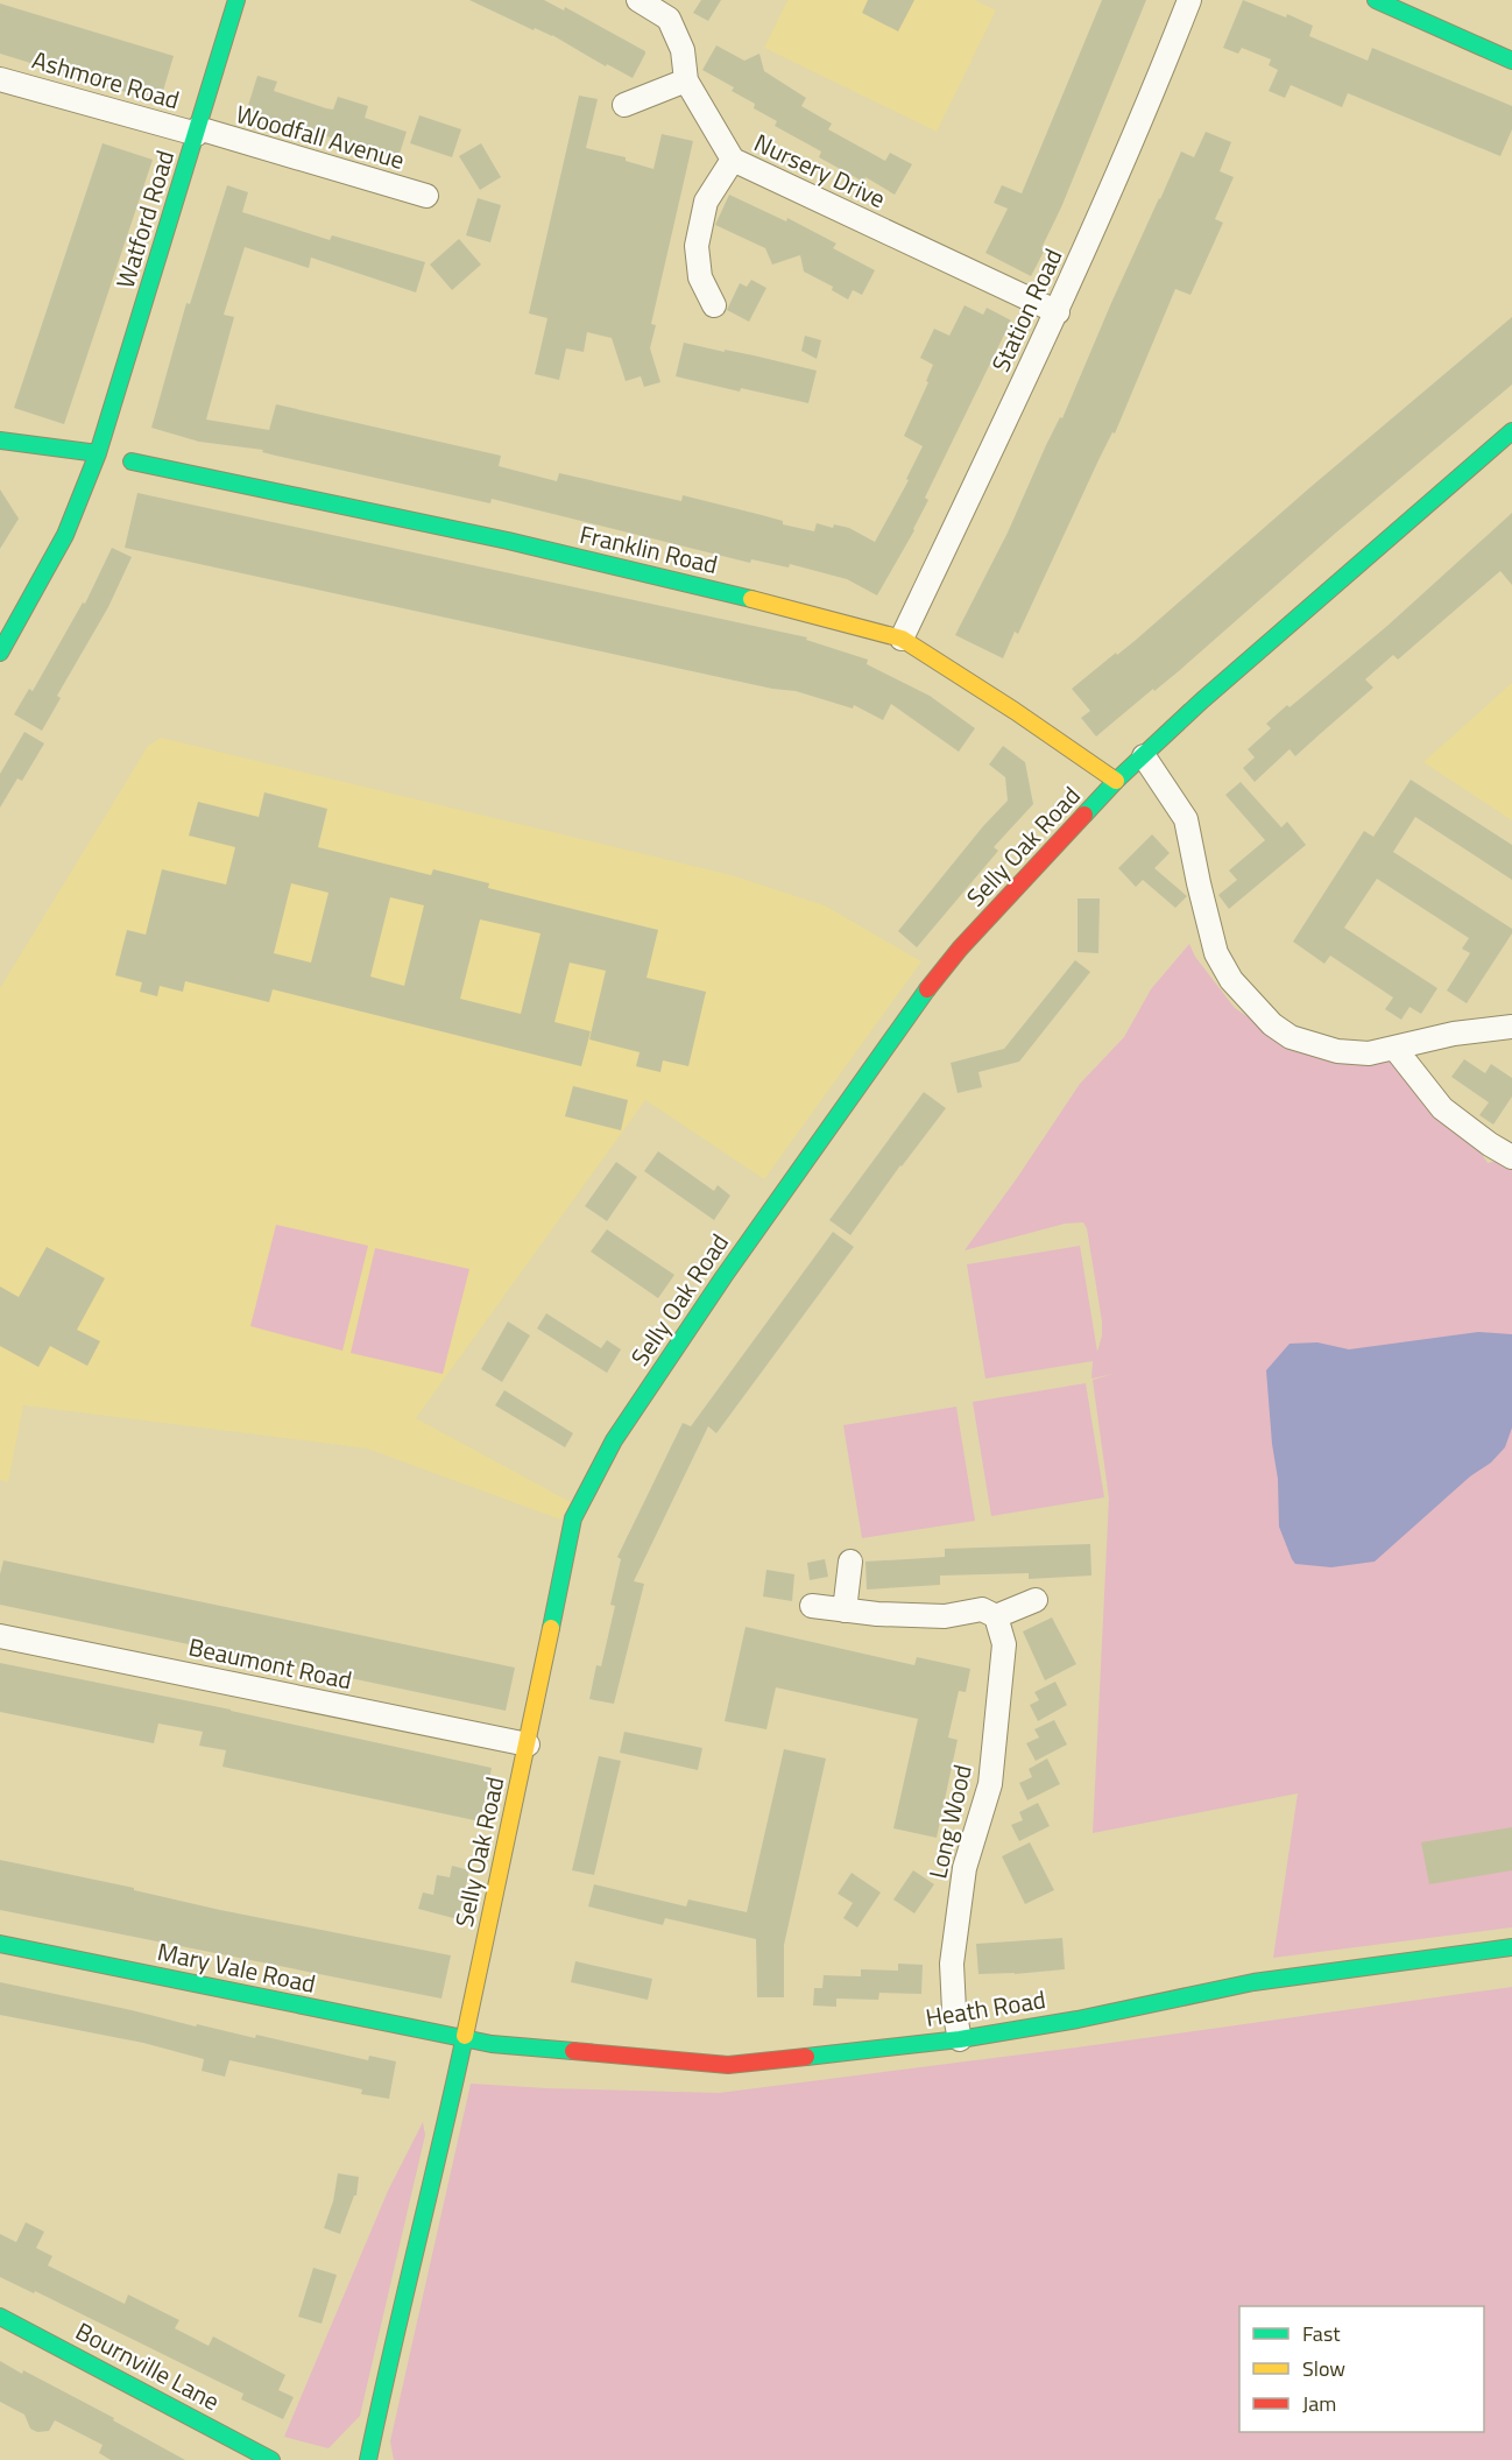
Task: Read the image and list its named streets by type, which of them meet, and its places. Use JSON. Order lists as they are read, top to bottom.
{
  "streets": {
    "main road": [
      "Watford Road",
      "Franklin Road",
      "Selly Oak Road",
      "Mary Vale Road",
      "Heath Road",
      "Bournville Lane"
    ],
    "street": [
      "Ashmore Road",
      "Woodfall Avenue",
      "Nursery Drive",
      "Station Road",
      "Beaumont Road",
      "Long Wood"
    ]
  },
  "crossings": [
    ["Ashmore Road", "Woodfall Avenue"],
    ["Ashmore Road", "Watford Road"],
    ["Woodfall Avenue", "Watford Road"],
    ["Nursery Drive", "Station Road"],
    ["Station Road", "Franklin Road"],
    ["Franklin Road", "Selly Oak Road"],
    ["Selly Oak Road", "Beaumont Road"],
    ["Selly Oak Road", "Mary Vale Road"],
    ["Selly Oak Road", "Heath Road"],
    ["Long Wood", "Heath Road"],
    ["Mary Vale Road", "Heath Road"]
  ],
  "legend": ["Fast", "Slow", "Jam"]
}
